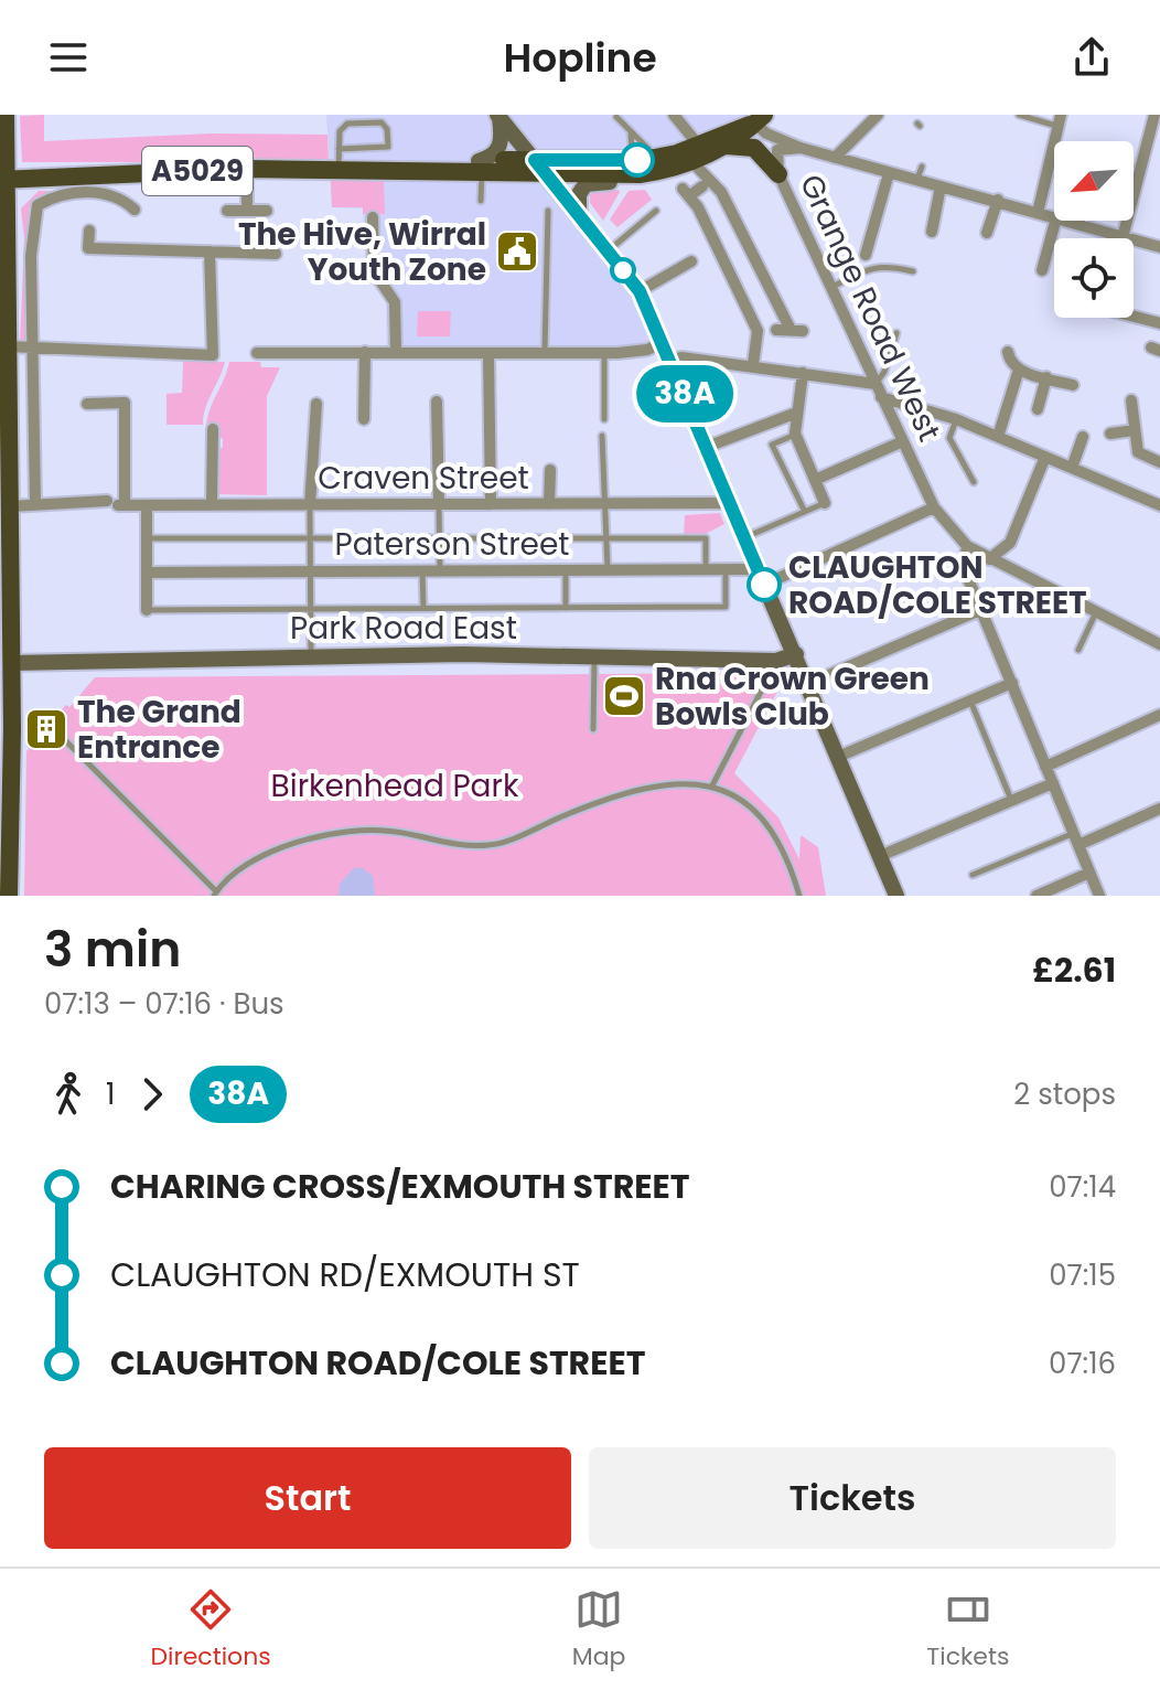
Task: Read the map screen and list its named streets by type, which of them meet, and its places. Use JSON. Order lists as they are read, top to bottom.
{
  "streets": {
    "main road": ["A5029"],
    "street": [
      "Grange Road West",
      "Craven Street",
      "Paterson Street",
      "Park Road East"
    ]
  },
  "parks": ["Birkenhead Park"],
  "places": {
    "public building": ["The Hive, Wirral Youth Zone"],
    "other": ["CLAUGHTON ROAD/COLE STREET"],
    "sports": ["Rna Crown Green Bowls Club"],
    "building": ["The Grand Entrance"]
  },
  "lines": ["bus line 38A"],
  "north": "bottom left",
  "page": {
    "header": "Hopline",
    "on_map": "38A",
    "heading": ["3 min", "07:13 – 07:16 · Bus", "£2.61"],
    "legs": ["1", "38A", "2 stops"],
    "list": [
      {
        "name": "CHARING CROSS/EXMOUTH STREET",
        "value": "07:14"
      },
      {
        "name": "CLAUGHTON RD/EXMOUTH ST",
        "value": "07:15"
      },
      {
        "name": "CLAUGHTON ROAD/COLE STREET",
        "value": "07:16"
      }
    ],
    "buttons": ["Start", "Tickets"],
    "tabs": ["Directions", "Map", "Tickets"]
  }
}
